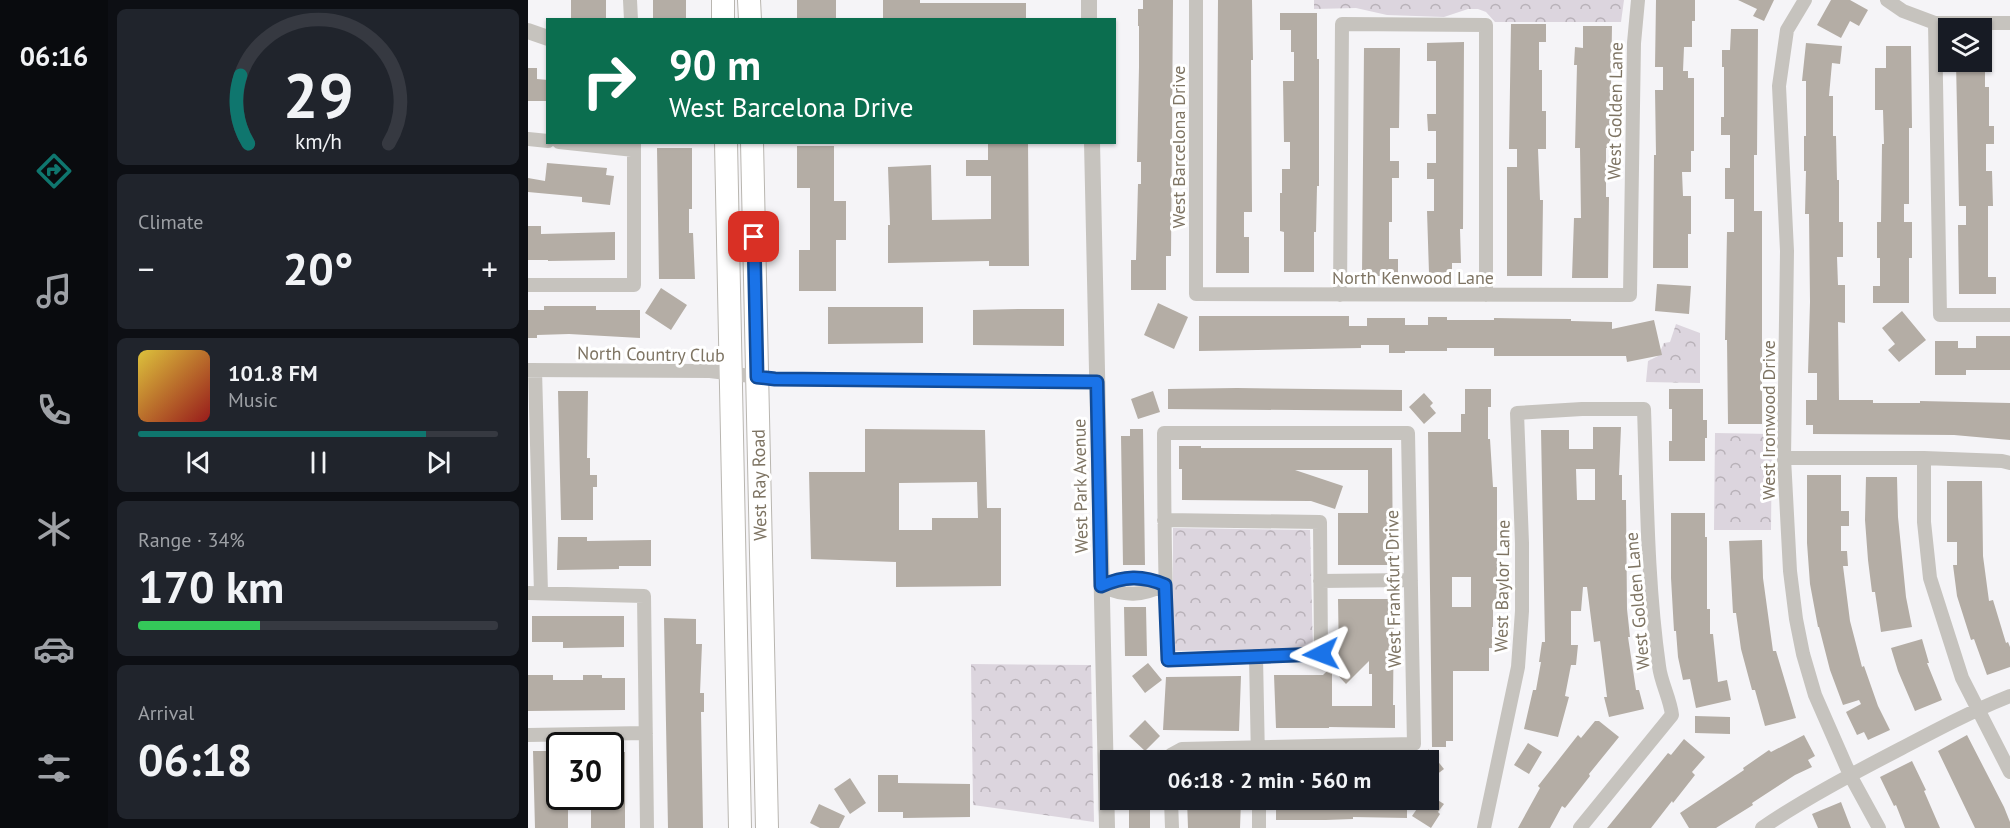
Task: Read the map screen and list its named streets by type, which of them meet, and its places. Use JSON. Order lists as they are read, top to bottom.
{
  "streets": {
    "main road": ["West Ray Road"],
    "street": [
      "West Golden Lane",
      "West Barcelona Drive",
      "North Kenwood Lane",
      "North Country Club",
      "West Ironwood Drive",
      "West Park Avenue",
      "West Baylor Lane",
      "West Frankfurt Drive"
    ]
  },
  "crossings": [
    ["West Golden Lane", "North Kenwood Lane"],
    ["West Golden Lane", "West Baylor Lane"],
    ["West Barcelona Drive", "North Kenwood Lane"],
    ["North Country Club", "West Ray Road"],
    ["North Country Club", "West Park Avenue"]
  ],
  "page": {
    "tabs": "06:16",
    "turn": ["90 m", "West Barcelona Drive"],
    "tile": [
      "Climate",
      ["Range · 34%", "170 km"],
      ["Arrival", "06:18"]
    ],
    "heat": ["−", "20°", "+"],
    "song": ["101.8 FM", "Music"],
    "limit": "30",
    "trip": "06:18 · 2 min · 560 m",
    "gauge": ["29", "km/h"]
  }
}
